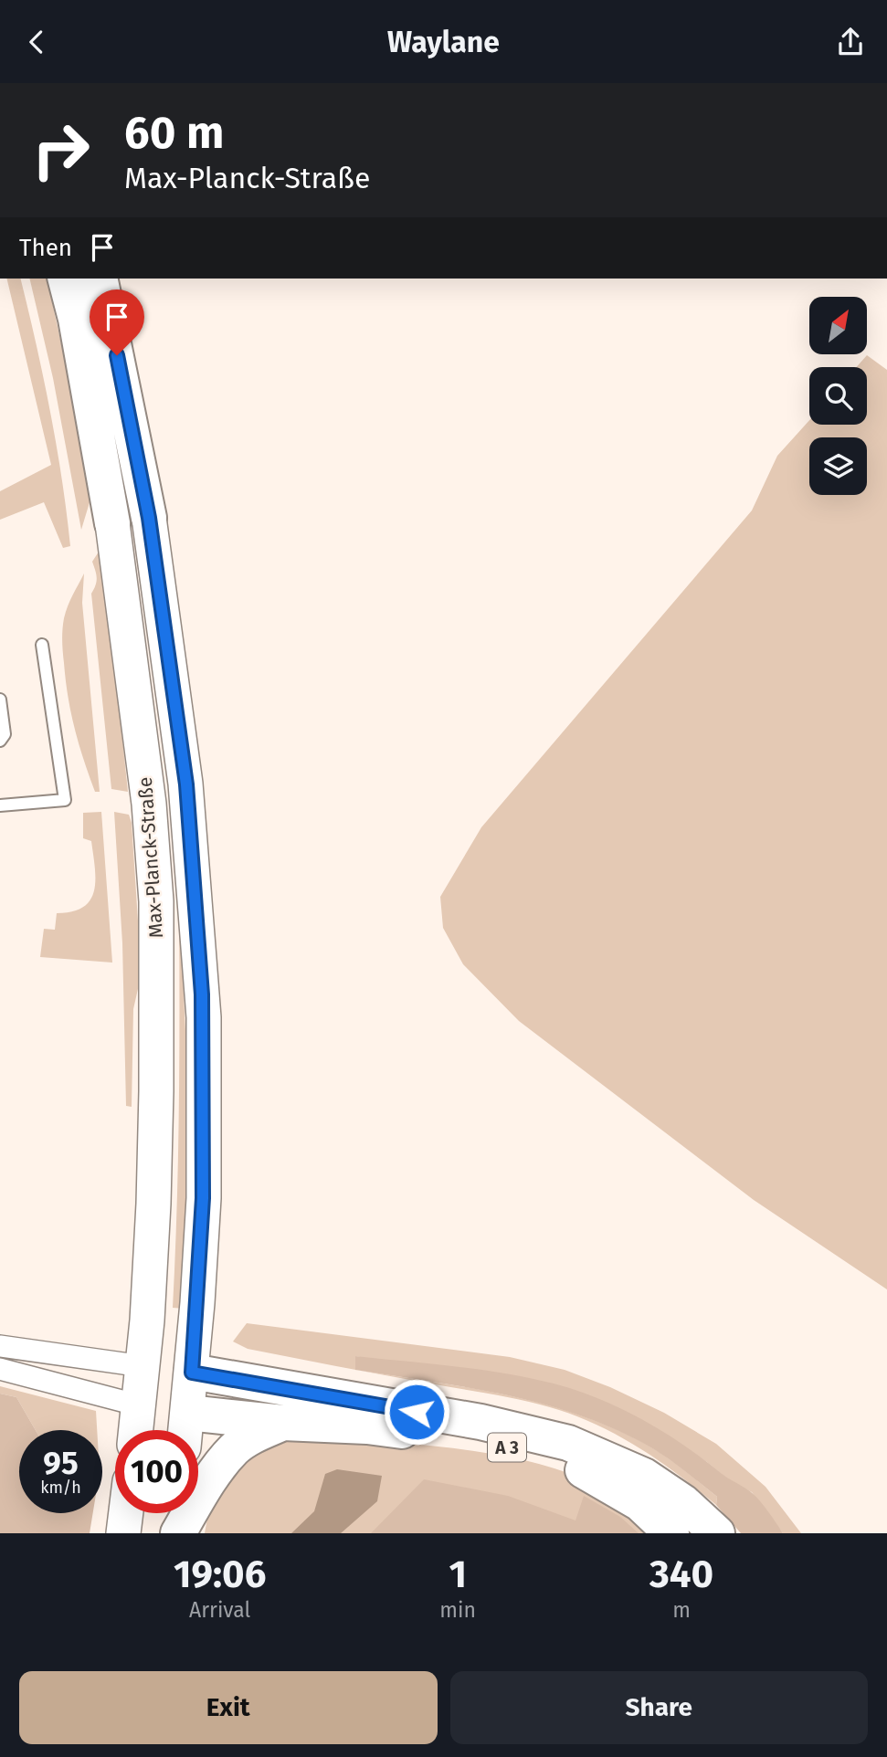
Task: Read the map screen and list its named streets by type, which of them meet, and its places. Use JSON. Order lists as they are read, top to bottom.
{
  "streets": {
    "highway": ["Max-Planck-Straße", "A 3"]
  },
  "crossings": [
    ["Max-Planck-Straße", "A 3"]
  ],
  "north": "top right",
  "page": {
    "header": "Waylane",
    "turn": ["60 m", "Max-Planck-Straße"],
    "then": "Then",
    "speed": "95 km/h",
    "limit": "100",
    "eta": [
      "19:06",
      "Arrival",
      "1",
      "min",
      "340",
      "m"
    ],
    "buttons": ["Exit", "Share"]
  }
}
